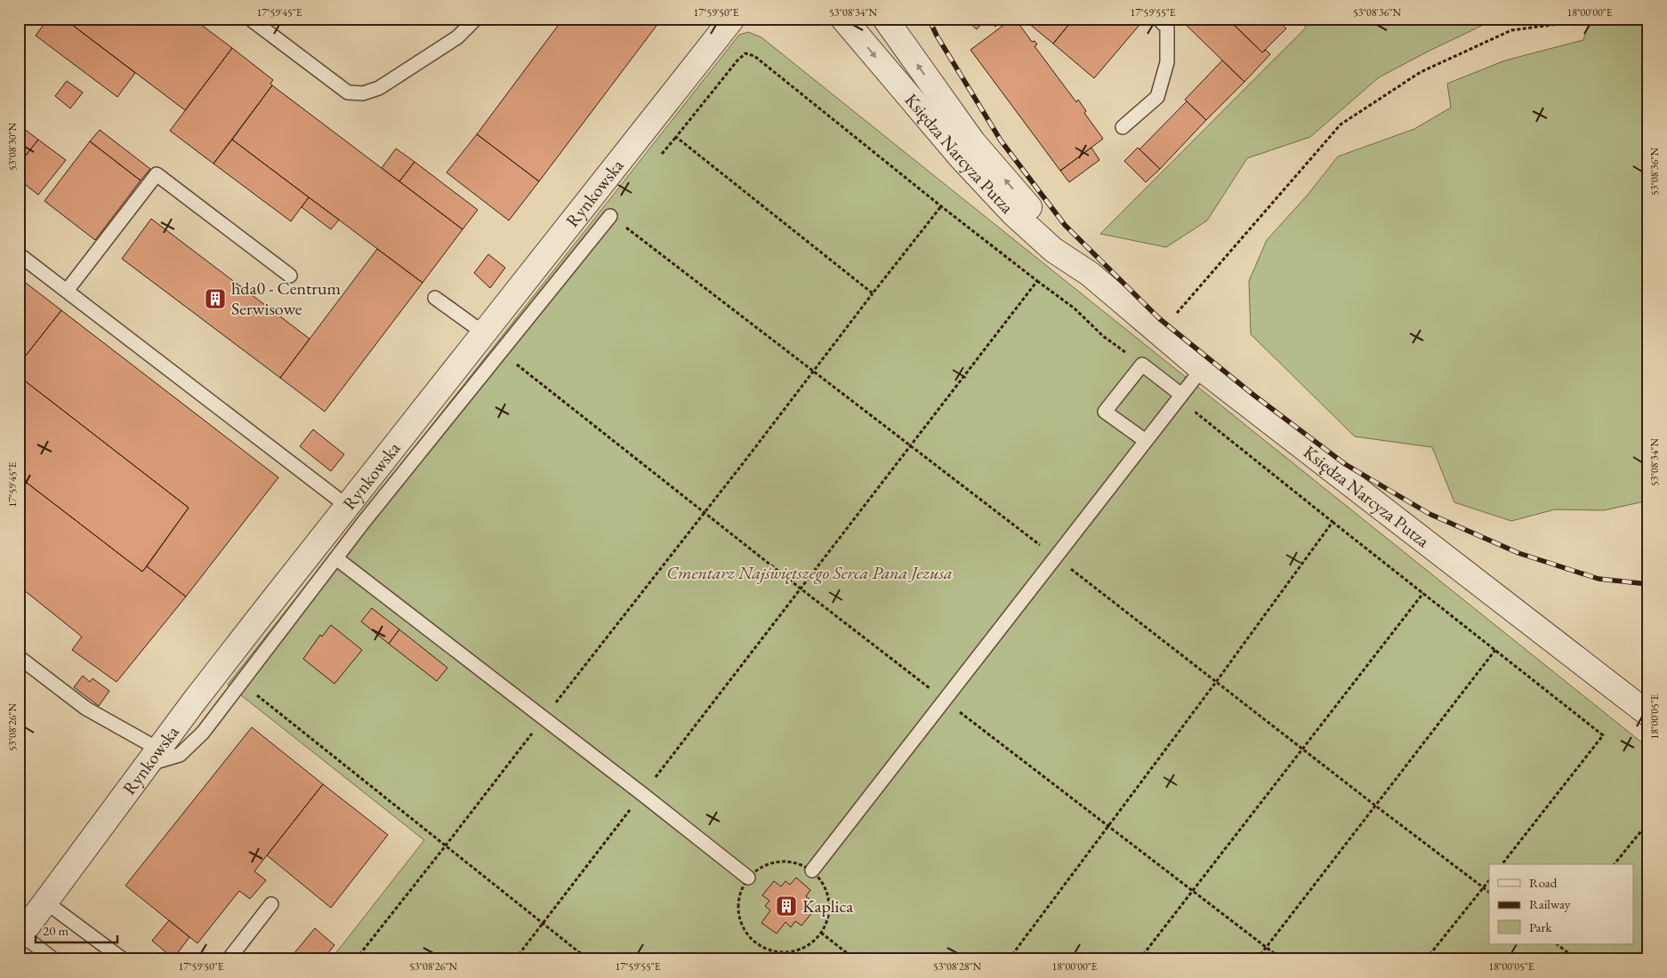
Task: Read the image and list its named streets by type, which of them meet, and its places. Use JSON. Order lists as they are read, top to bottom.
{
  "streets": {
    "street": ["Księdza Narcyza Putza", "Rynkowska"]
  },
  "parks": ["Cmentarz Najświętszego Serca Pana Jezusa"],
  "places": {
    "building": ["hda0 - Centrum Serwisowe", "Kaplica"]
  },
  "legend": ["Road", "Railway", "Park"],
  "scale_bar": "20 m",
  "coordinates": [
    "17°59'45\"E",
    "17°59'50\"E",
    "53°08'34\"N",
    "17°59'55\"E",
    "53°08'36\"N",
    "18°00'00\"E",
    "53°08'30\"N",
    "18°00'05\"E",
    "53°08'26\"N",
    "53°08'28\"N"
  ]
}
